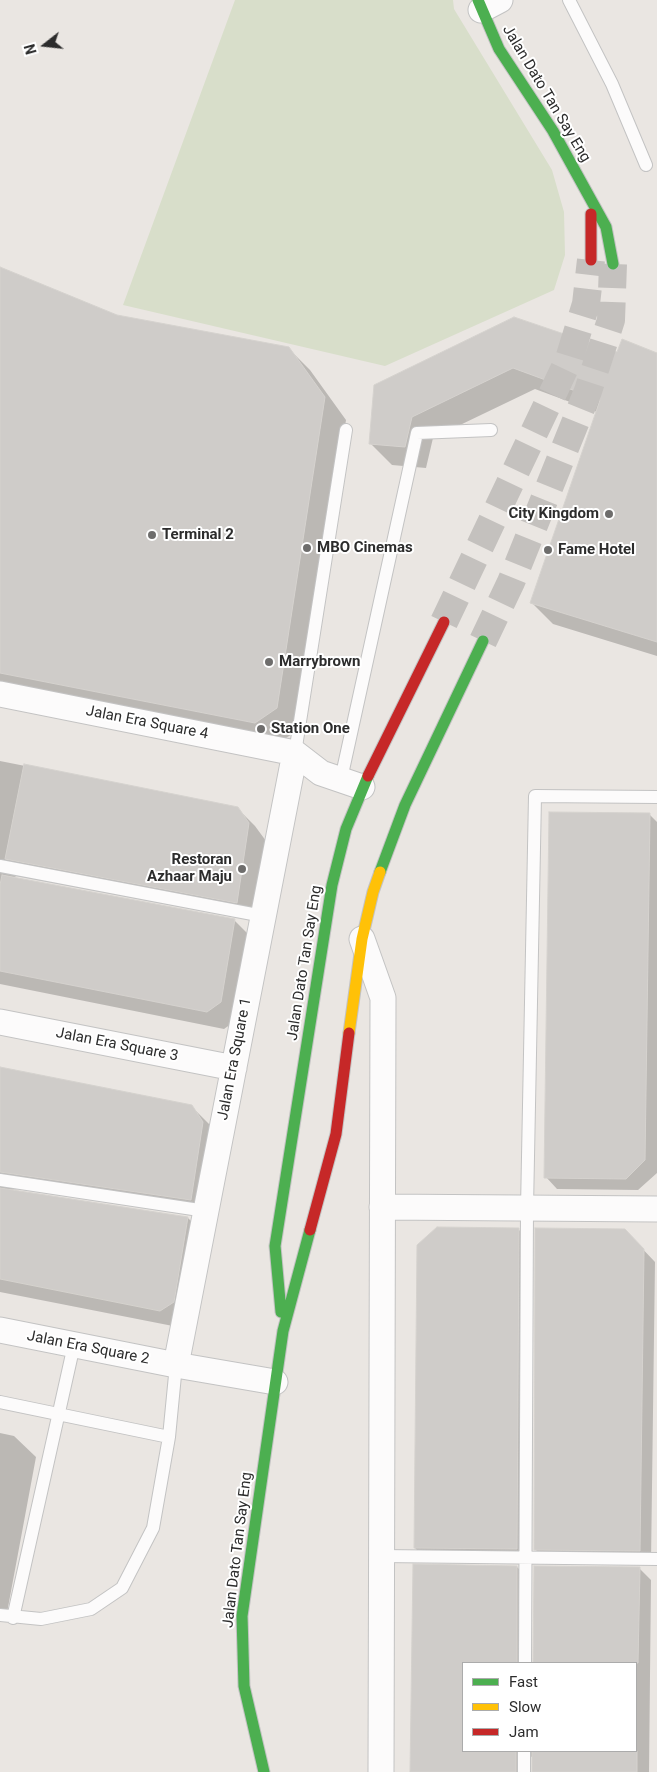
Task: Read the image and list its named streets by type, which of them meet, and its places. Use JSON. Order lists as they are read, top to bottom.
{
  "streets": {
    "street": [
      "Jalan Dato Tan Say Eng",
      "Jalan Era Square 4",
      "Jalan Era Square 3",
      "Jalan Era Square 1",
      "Jalan Era Square 2"
    ]
  },
  "crossings": [
    ["Jalan Dato Tan Say Eng", "Jalan Era Square 2"],
    ["Jalan Era Square 4", "Jalan Era Square 1"],
    ["Jalan Era Square 3", "Jalan Era Square 1"],
    ["Jalan Era Square 1", "Jalan Era Square 2"]
  ],
  "places": [
    "City Kingdom",
    "Terminal 2",
    "MBO Cinemas",
    "Fame Hotel",
    "Marrybrown",
    "Station One",
    "Restoran Azhaar Maju"
  ],
  "legend": ["Fast", "Slow", "Jam"],
  "north": "left"
}
